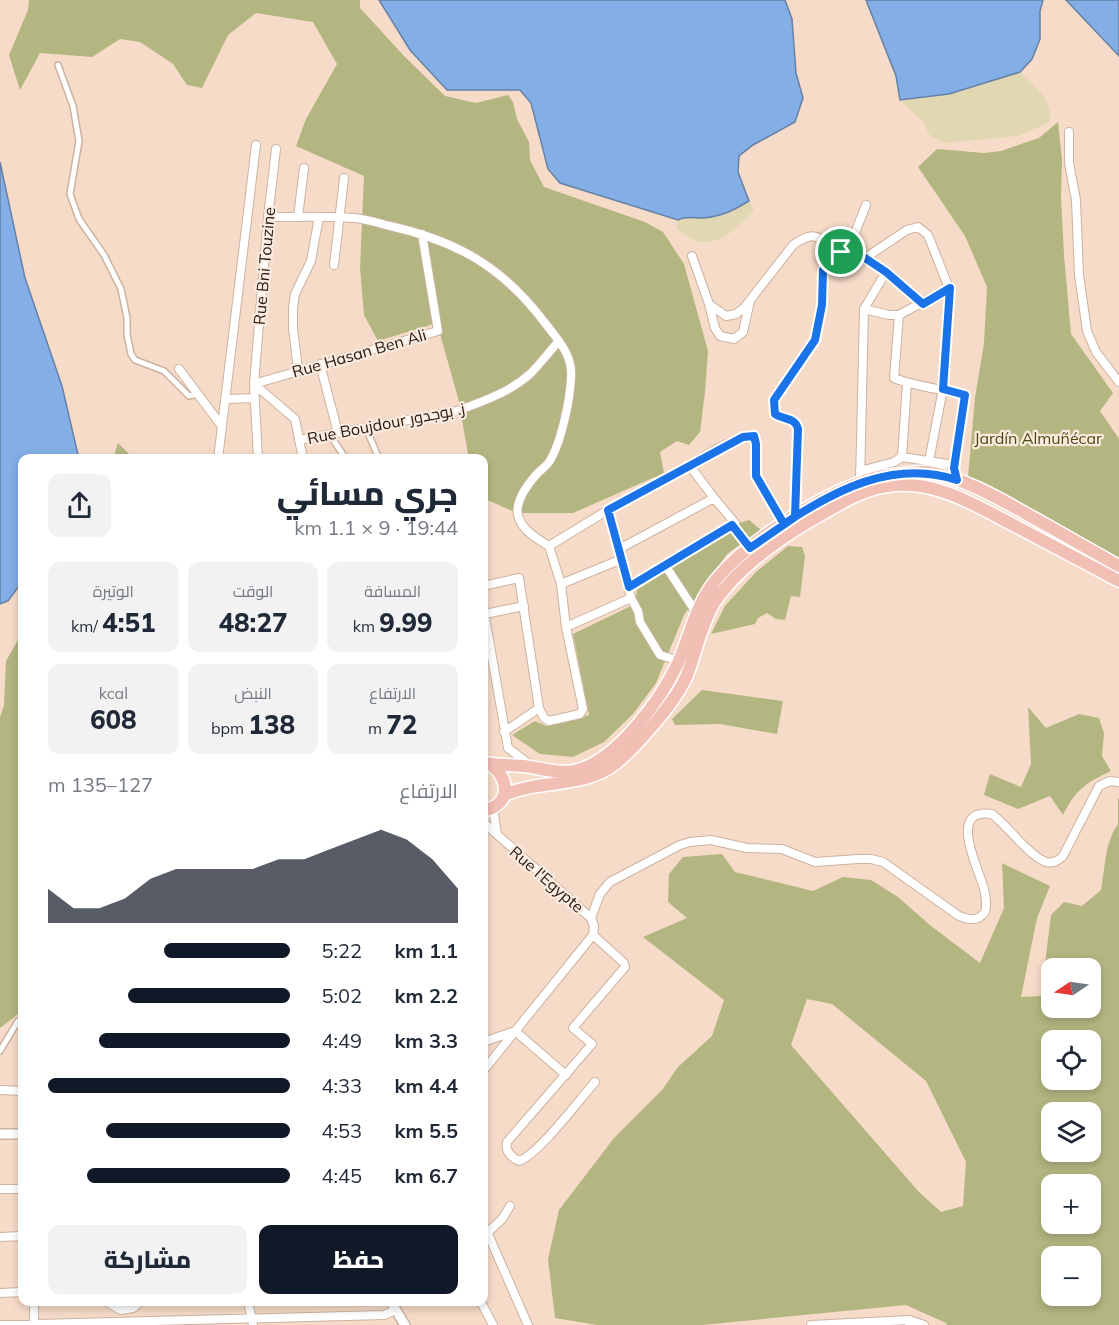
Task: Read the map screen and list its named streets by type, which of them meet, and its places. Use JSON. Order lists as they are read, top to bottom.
{
  "streets": {
    "street": [
      "Rue Bni Touzine",
      "Rue Hasan Ben Ali",
      "Rue Boujdour ز. بوجدور",
      "Rue l'Egypte"
    ]
  },
  "crossings": [
    ["Rue Bni Touzine", "Rue Hasan Ben Ali"]
  ],
  "parks": ["Jardín Almuñécar"],
  "north": "left",
  "page": {
    "heading": ["جري مسائي", "19:44 · 9 × 1.1 km"],
    "stats": [
      ["المسافة", "9.99 km"],
      ["الوقت", "48:27"],
      ["الوتيرة", "4:51 /km"],
      ["الارتفاع", "72 m"],
      ["النبض", "138 bpm"],
      ["kcal", "608"]
    ],
    "chart": ["الارتفاع", "127–135 m"],
    "list": [
      {
        "name": "1.1 km",
        "note": "5:22"
      },
      {
        "name": "2.2 km",
        "note": "5:02"
      },
      {
        "name": "3.3 km",
        "note": "4:49"
      },
      {
        "name": "4.4 km",
        "note": "4:33"
      },
      {
        "name": "5.5 km",
        "note": "4:53"
      },
      {
        "name": "6.7 km",
        "note": "4:45"
      }
    ],
    "map_buttons": ["+", "−"],
    "buttons": ["حفظ", "مشاركة"]
  }
}
